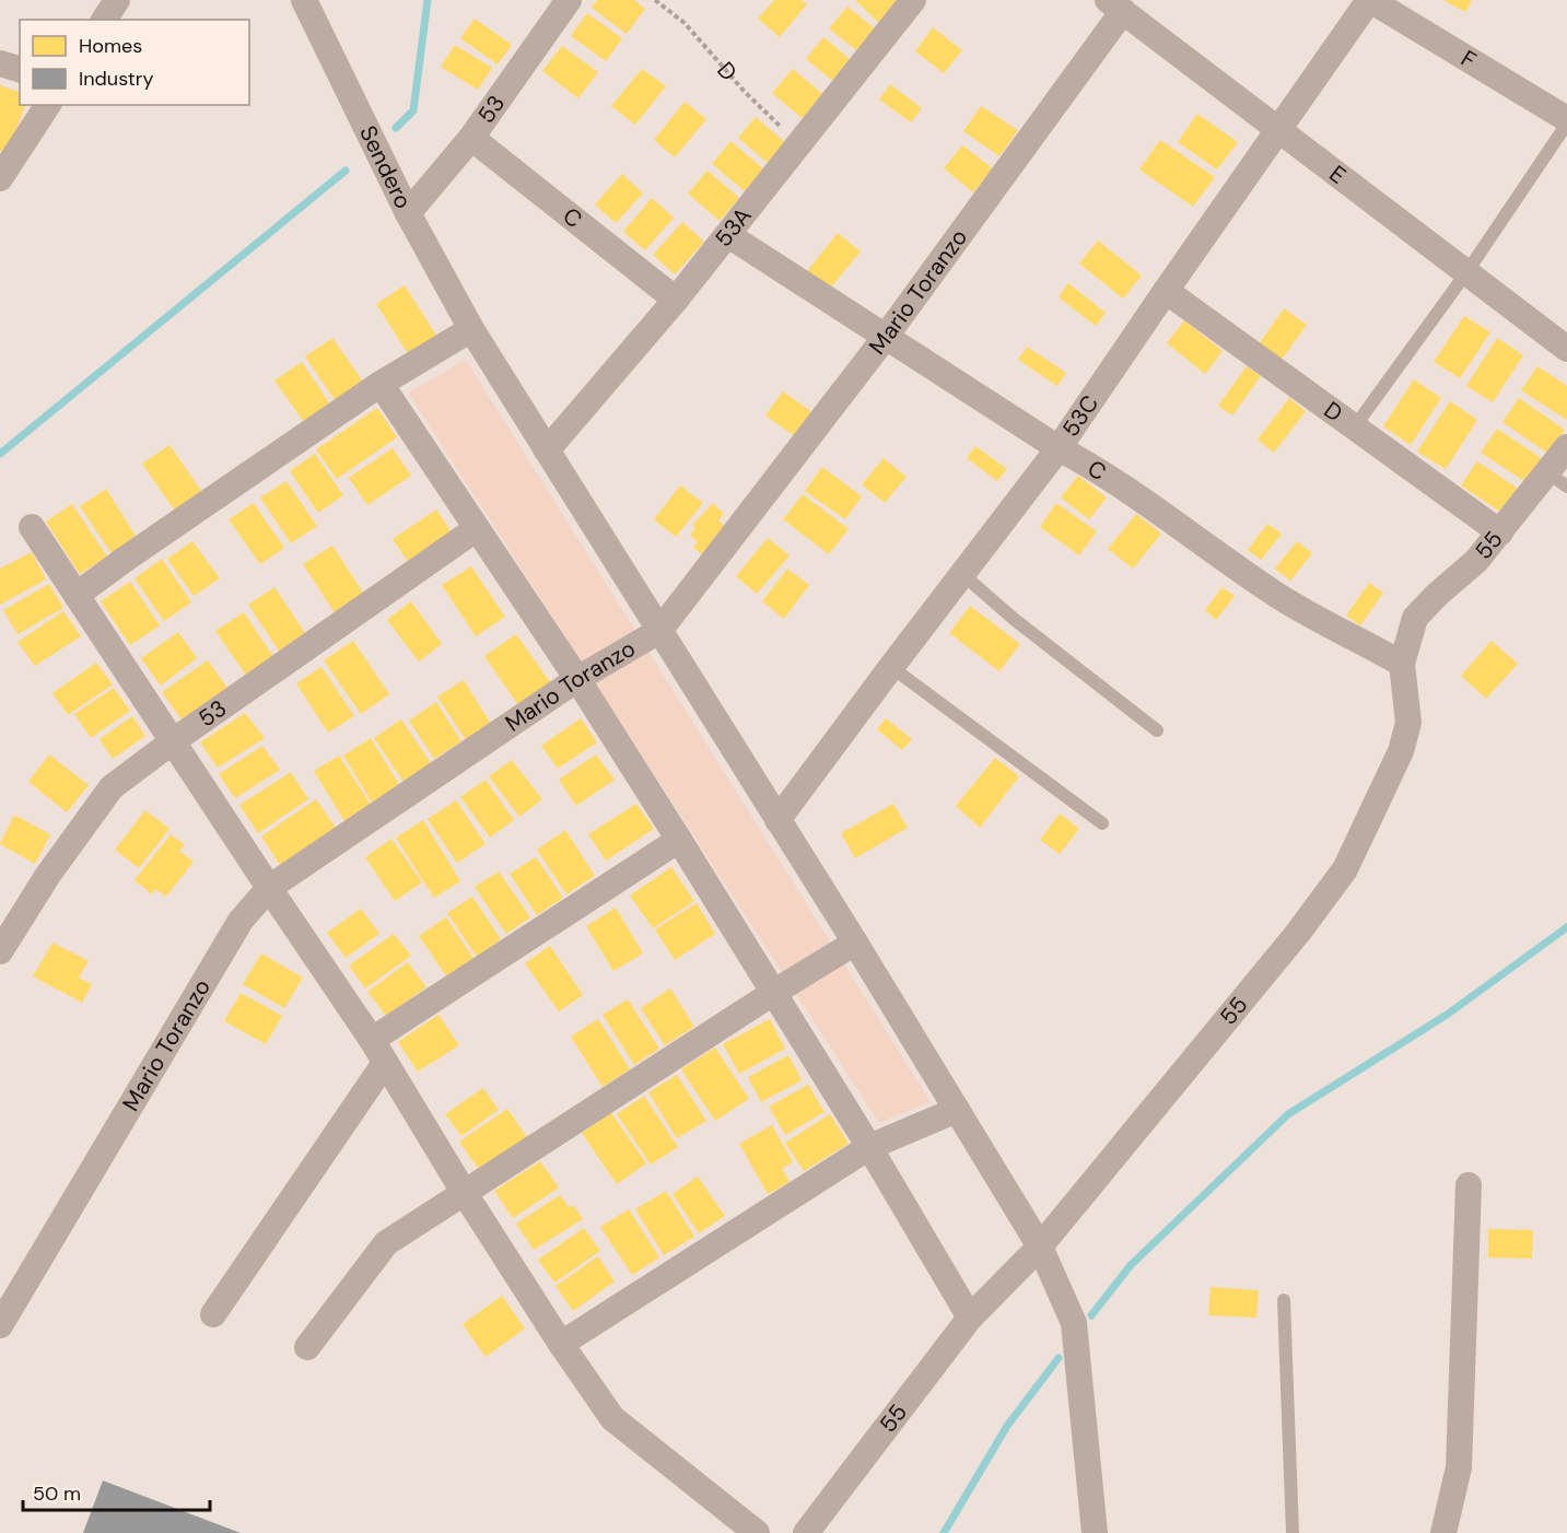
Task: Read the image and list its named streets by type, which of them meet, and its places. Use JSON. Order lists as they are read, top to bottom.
{
  "streets": {
    "street": [
      "F",
      "D",
      "53",
      "Sendero",
      "E",
      "C",
      "53A",
      "Mario Toranzo",
      "53C",
      "55"
    ]
  },
  "crossings": [
    ["F", "53C"],
    ["D", "53A"],
    ["D", "53C"],
    ["D", "55"],
    ["53", "Sendero"],
    ["53", "C"],
    ["Sendero", "53A"],
    ["Sendero", "Mario Toranzo"],
    ["Sendero", "53C"],
    ["Sendero", "55"],
    ["E", "Mario Toranzo"],
    ["E", "53C"],
    ["C", "53A"],
    ["C", "Mario Toranzo"],
    ["C", "53C"],
    ["C", "55"]
  ],
  "legend": ["Homes", "Industry"],
  "scale_bar": "50 m"
}
